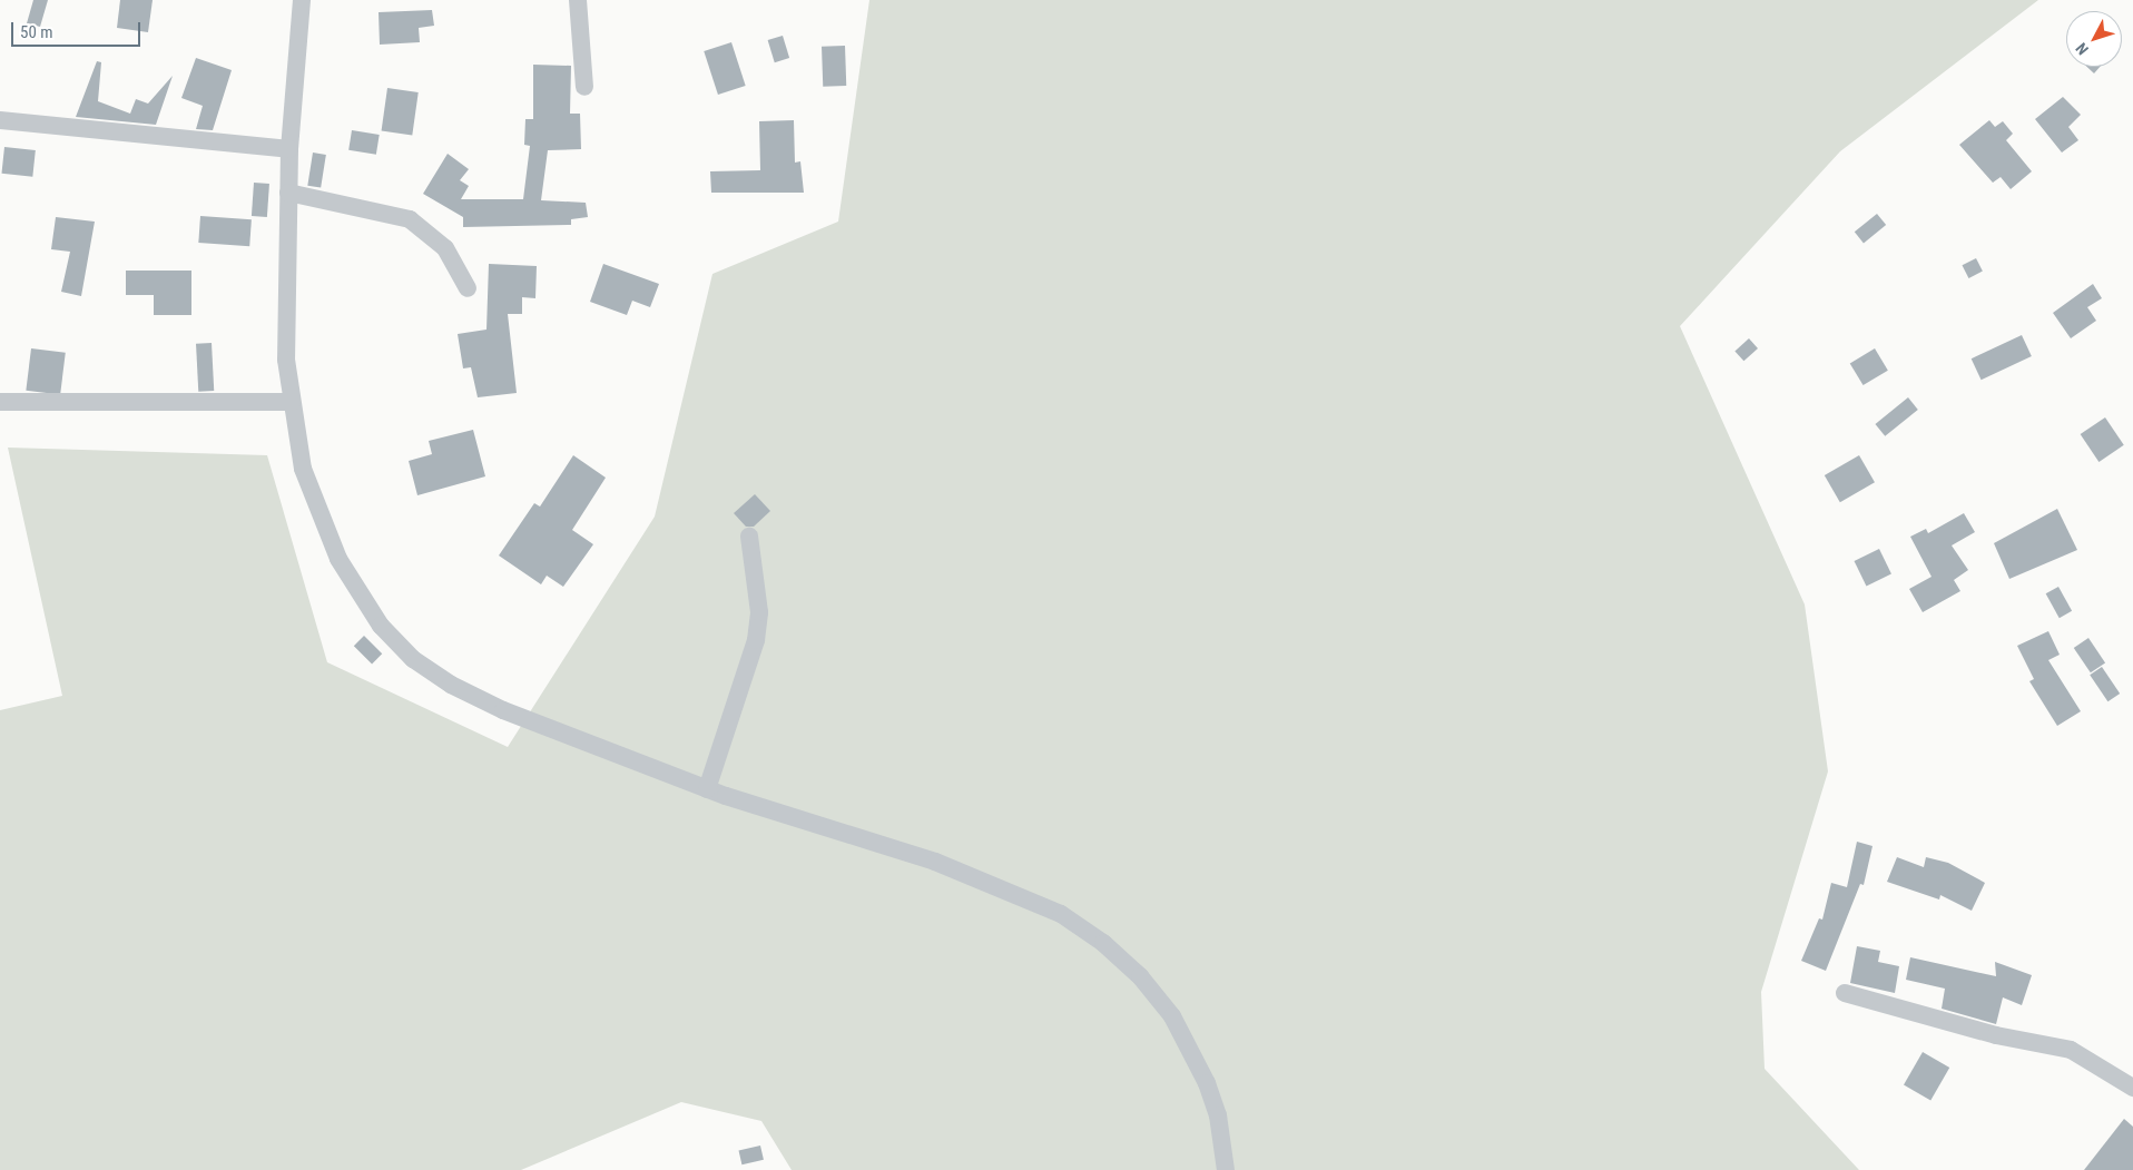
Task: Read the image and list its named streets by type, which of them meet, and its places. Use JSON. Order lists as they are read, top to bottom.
{
  "scale_bar": "50 m",
  "north": "bottom left"
}
